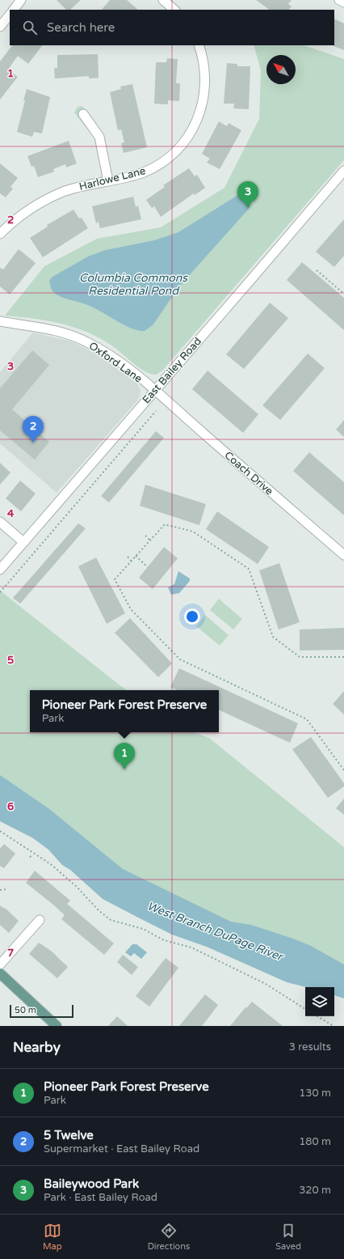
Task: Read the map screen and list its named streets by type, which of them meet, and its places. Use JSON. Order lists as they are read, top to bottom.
{
  "streets": {
    "street": [
      "Harlowe Lane",
      "Oxford Lane",
      "East Bailey Road",
      "Coach Drive"
    ]
  },
  "crossings": [
    ["Oxford Lane", "East Bailey Road"],
    ["Oxford Lane", "Coach Drive"],
    ["East Bailey Road", "Coach Drive"]
  ],
  "water": ["Columbia Commons Residential Pond", "West Branch DuPage River"],
  "scale_bar": "50 m",
  "north": "top left",
  "page": {
    "search": "Search here",
    "pins": ["3", "2", "1"],
    "popup": ["Pioneer Park Forest Preserve", "Park"],
    "scale": "50 m",
    "heading": ["Nearby", "3 results"],
    "list": [
      {
        "mark": "1",
        "name": "Pioneer Park Forest Preserve",
        "note": "Park",
        "value": "130 m"
      },
      {
        "mark": "2",
        "name": "5 Twelve",
        "note": "Supermarket · East Bailey Road",
        "value": "180 m"
      },
      {
        "mark": "3",
        "name": "Baileywood Park",
        "note": "Park · East Bailey Road",
        "value": "320 m"
      }
    ],
    "nav": ["Map", "Directions", "Saved"]
  },
  "grid": {
    "rows": [
      "1",
      "2",
      "3",
      "4",
      "5",
      "6",
      "7"
    ]
  }
}
